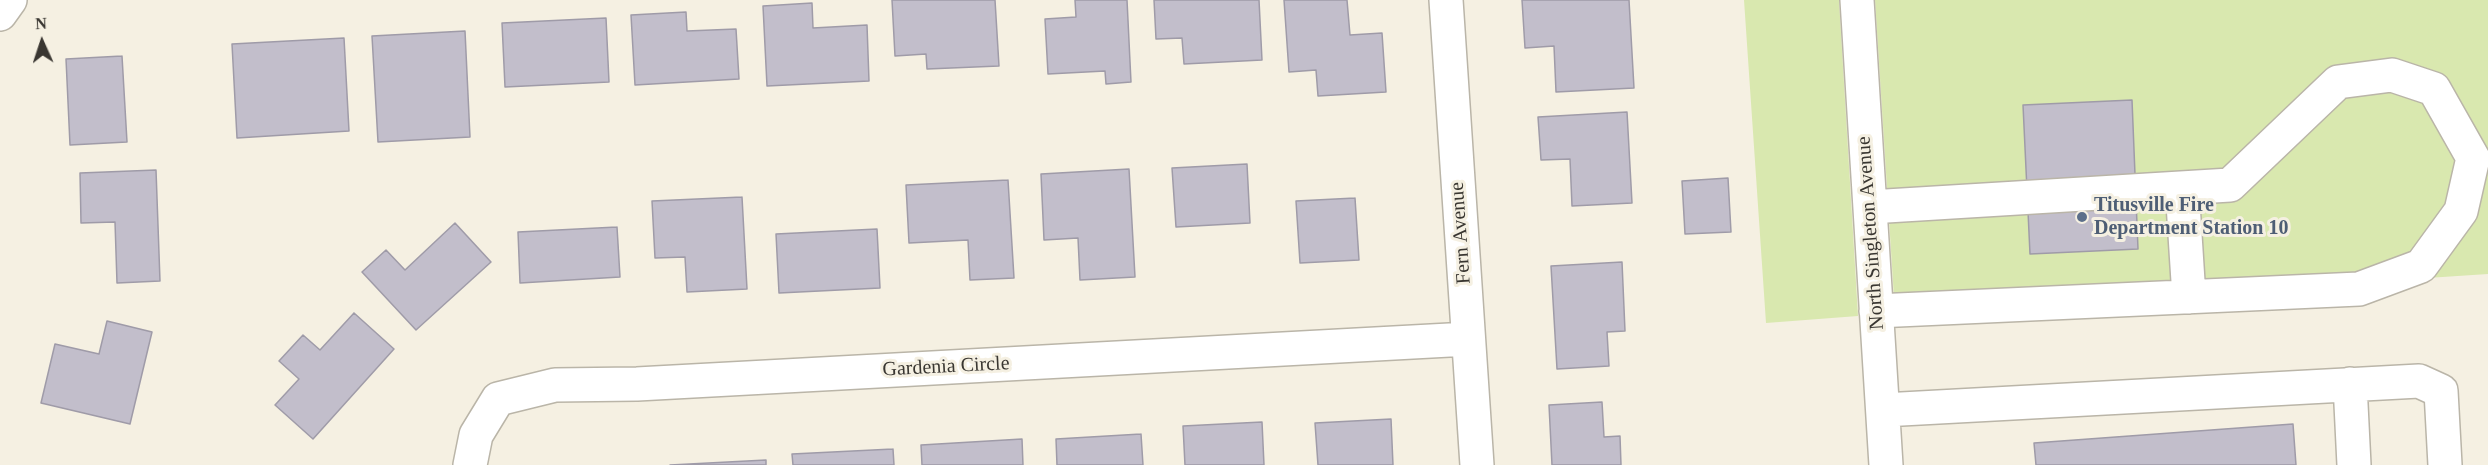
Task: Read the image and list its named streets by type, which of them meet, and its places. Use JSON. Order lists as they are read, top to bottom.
{
  "streets": {
    "street": ["Fern Avenue", "North Singleton Avenue", "Gardenia Circle"]
  },
  "crossings": [
    ["Fern Avenue", "Gardenia Circle"]
  ],
  "places": ["Titusville Fire Department Station 10"],
  "north": "top"
}
